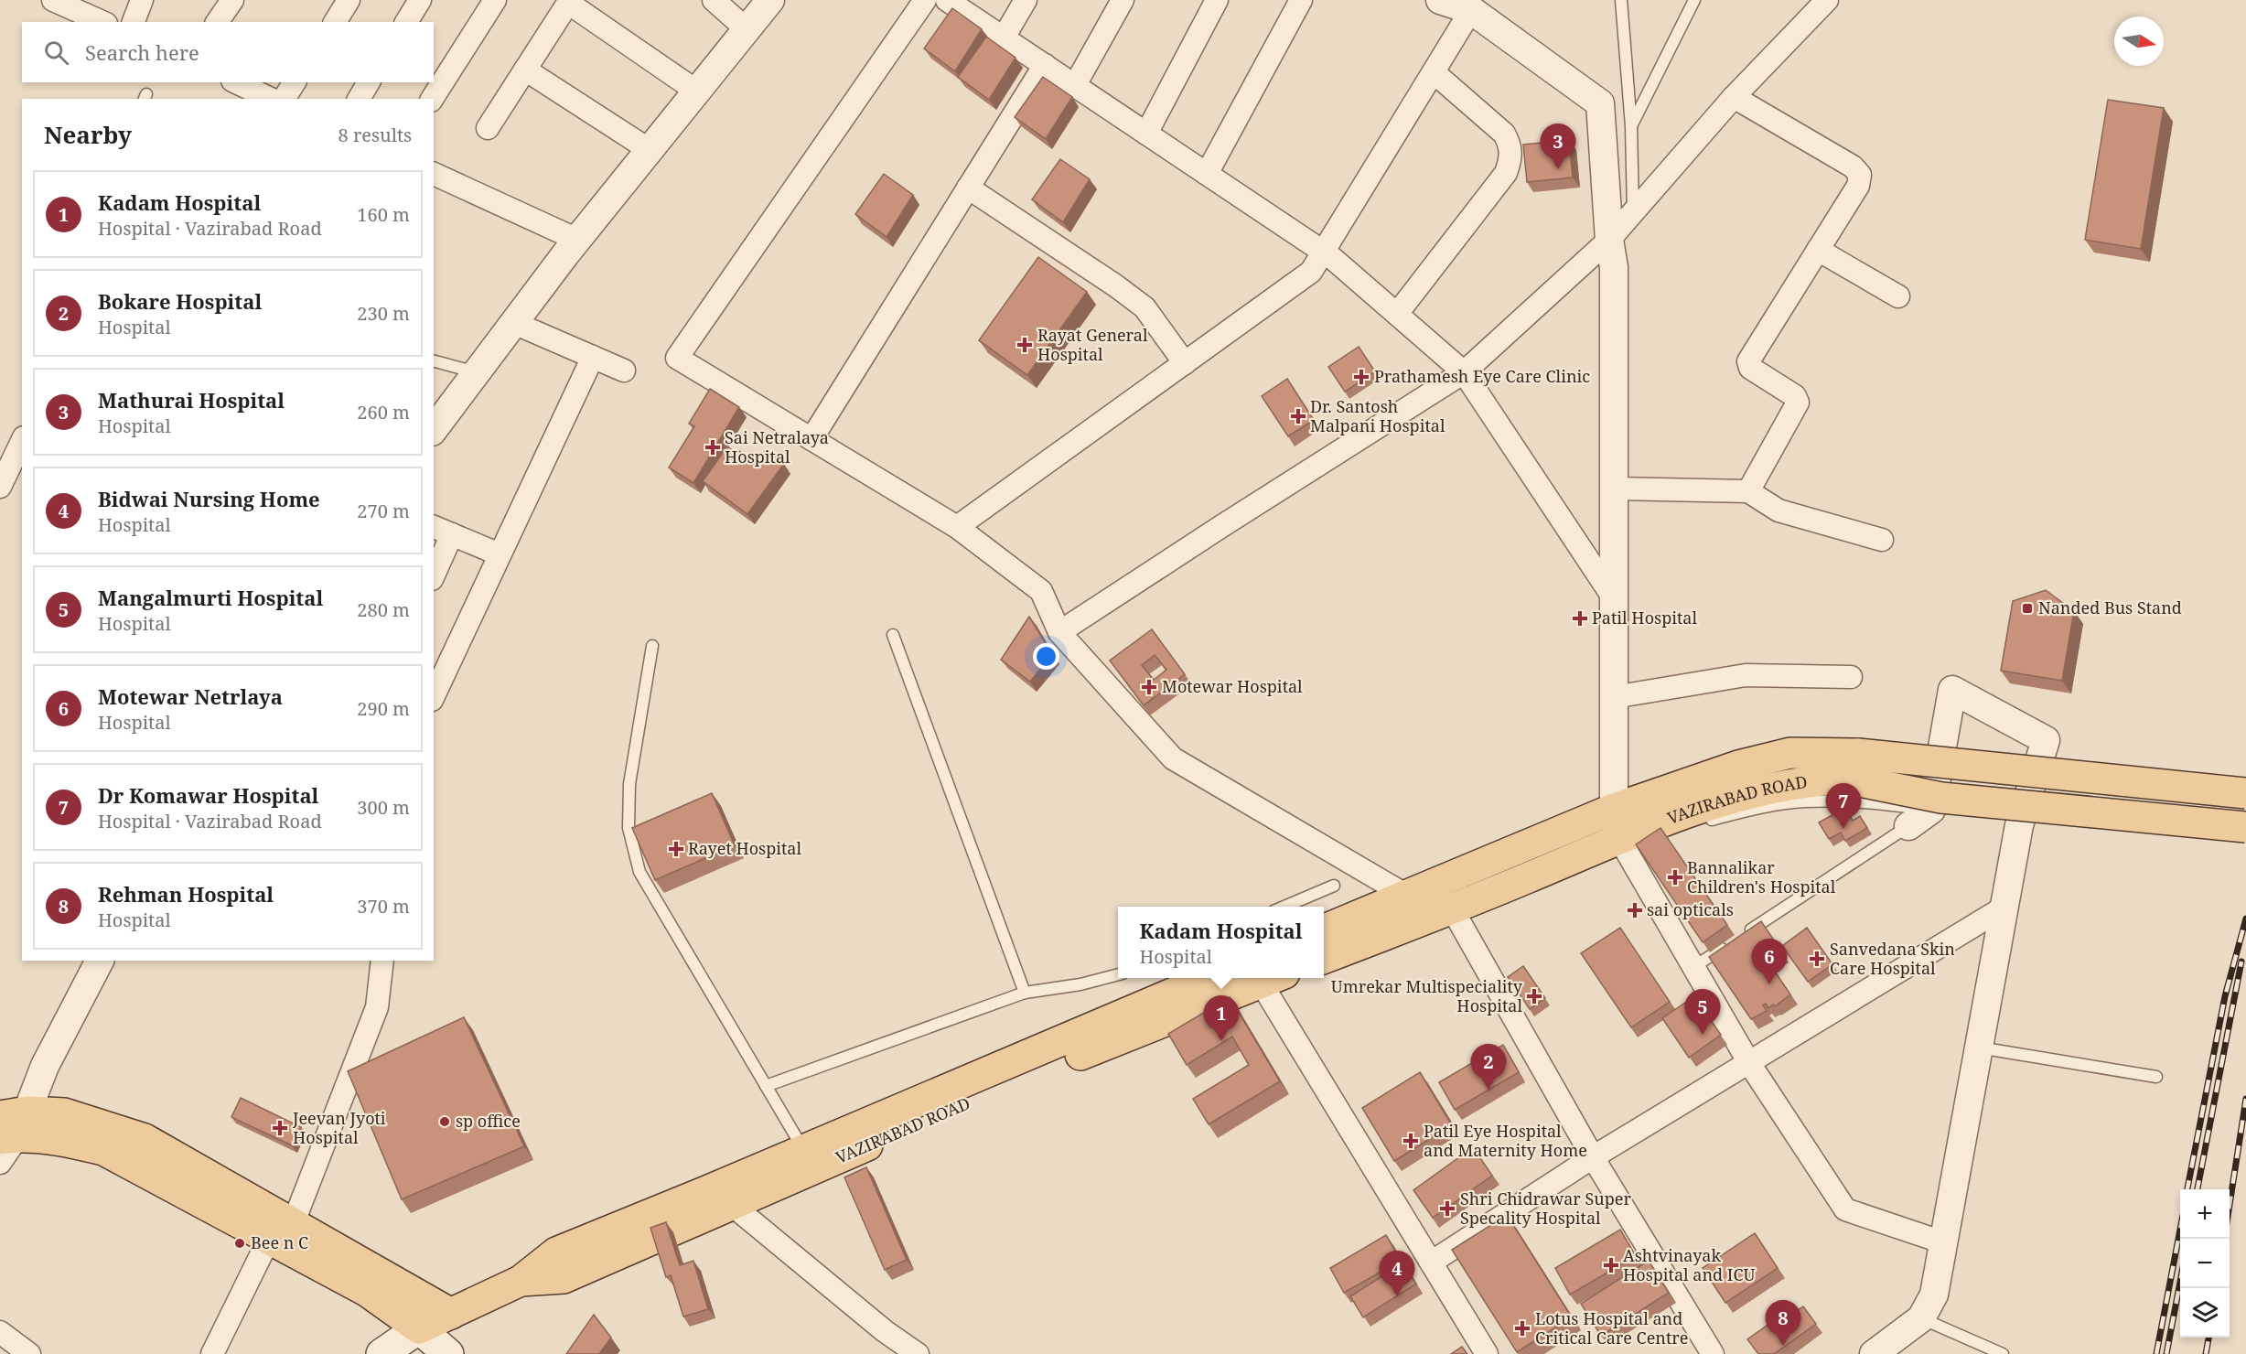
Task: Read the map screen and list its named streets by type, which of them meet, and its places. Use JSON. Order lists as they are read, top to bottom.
{
  "streets": {
    "main road": ["VAZIRABAD ROAD"]
  },
  "places": {
    "health": [
      "Rayat General Hospital",
      "Prathamesh Eye Care Clinic",
      "Dr. Santosh Malpani Hospital",
      "Sai Netralaya Hospital",
      "Patil Hospital",
      "Motewar Hospital",
      "Rayet Hospital",
      "Bannalikar Children's Hospital",
      "sai opticals",
      "Sanvedana Skin Care Hospital",
      "Umrekar Multispeciality Hospital",
      "Jeevan Jyoti Hospital",
      "Patil Eye Hospital and Maternity Home",
      "Shri Chidrawar Super Specality Hospital",
      "Ashtvinayak Hospital and ICU",
      "Lotus Hospital and Critical Care Centre"
    ],
    "transit": ["Nanded Bus Stand"],
    "other": ["sp office", "Bee n C"]
  },
  "north": "right",
  "page": {
    "search": "Search here",
    "heading": ["Nearby", "8 results"],
    "pins": [
      "3",
      "7",
      "6",
      "5",
      "1",
      "2",
      "4",
      "8"
    ],
    "list": [
      {
        "mark": "1",
        "name": "Kadam Hospital",
        "note": "Hospital · Vazirabad Road",
        "value": "160 m"
      },
      {
        "mark": "2",
        "name": "Bokare Hospital",
        "note": "Hospital",
        "value": "230 m"
      },
      {
        "mark": "3",
        "name": "Mathurai Hospital",
        "note": "Hospital",
        "value": "260 m"
      },
      {
        "mark": "4",
        "name": "Bidwai Nursing Home",
        "note": "Hospital",
        "value": "270 m"
      },
      {
        "mark": "5",
        "name": "Mangalmurti Hospital",
        "note": "Hospital",
        "value": "280 m"
      },
      {
        "mark": "6",
        "name": "Motewar Netrlaya",
        "note": "Hospital",
        "value": "290 m"
      },
      {
        "mark": "7",
        "name": "Dr Komawar Hospital",
        "note": "Hospital · Vazirabad Road",
        "value": "300 m"
      },
      {
        "mark": "8",
        "name": "Rehman Hospital",
        "note": "Hospital",
        "value": "370 m"
      }
    ],
    "popup": ["Kadam Hospital", "Hospital"],
    "map_buttons": ["+", "−"]
  }
}
